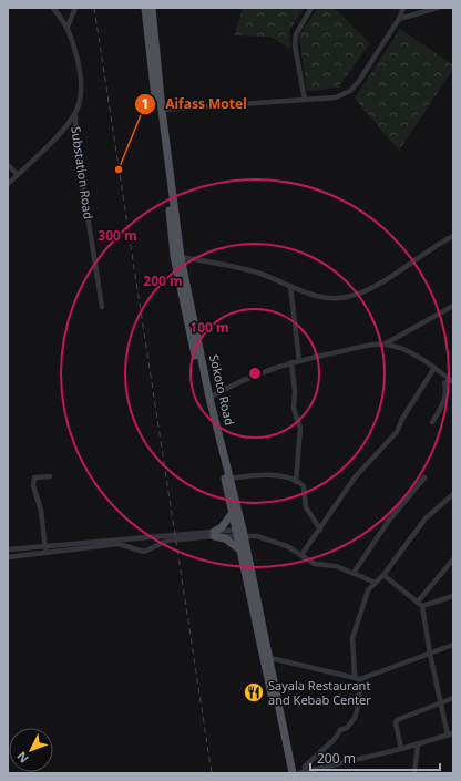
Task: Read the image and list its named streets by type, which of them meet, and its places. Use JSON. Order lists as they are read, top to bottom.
{
  "streets": {
    "main road": ["Sokoto Road"],
    "street": ["Substation Road"]
  },
  "places": {
    "other": ["Aifass Motel"],
    "restaurant": ["Sayala Restaurant and Kebab Center"]
  },
  "scale_bar": "200 m",
  "north": "bottom left",
  "rings": ["300 m", "200 m", "100 m"]
}
